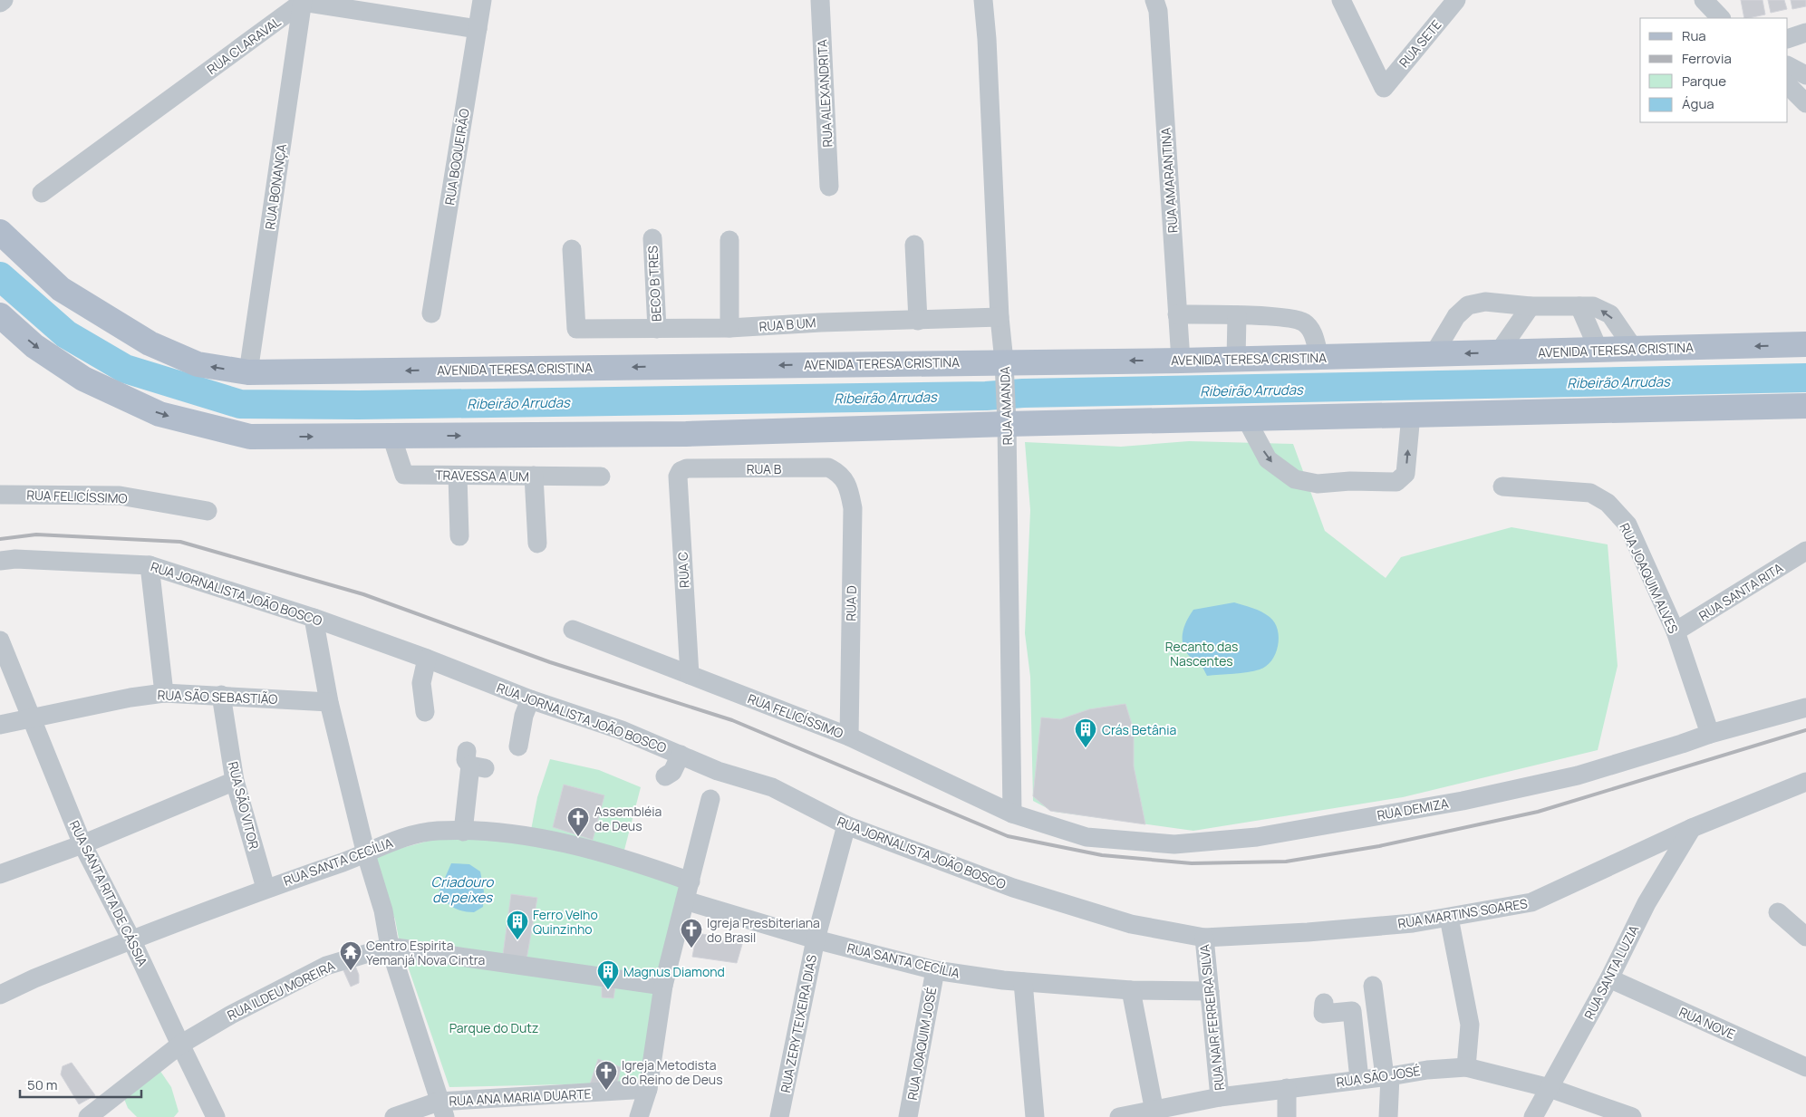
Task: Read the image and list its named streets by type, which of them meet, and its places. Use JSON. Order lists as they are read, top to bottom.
{
  "streets": {
    "main road": ["AVENIDA TERESA CRISTINA"],
    "street": [
      "RUA SETE",
      "RUA CLARAVAL",
      "RUA ALEXANDRITA",
      "RUA BOQUEIRÃO",
      "RUA AMARANTINA",
      "RUA BONANÇA",
      "BECO B TRES",
      "RUA B UM",
      "RUA AMANDA",
      "RUA B",
      "TRAVESSA A UM",
      "RUA FELICÍSSIMO",
      "RUA C",
      "RUA JOAQUIM ALVES",
      "RUA SANTA RITA",
      "RUA JORNALISTA JOÃO BOSCO",
      "RUA D",
      "RUA SÃO SEBASTIÃO",
      "RUA SÃO VITOR",
      "RUA DEMIZA",
      "RUA SANTA CECÍLIA",
      "RUA SANTA RITA DE CÁSSIA",
      "RUA MARTINS SOARES",
      "RUA SANTA LUZIA",
      "RUA ILDEU MOREIRA",
      "RUA NAIR FERREIRA SILVA",
      "RUA NOVE",
      "RUA ZERY TEIXEIRA DIAS",
      "RUA JOAQUIM JOSÉ",
      "RUA SÃO JOSÉ",
      "RUA ANA MARIA DUARTE"
    ]
  },
  "crossings": [
    ["RUA CLARAVAL", "RUA BONANÇA"],
    ["RUA AMARANTINA", "AVENIDA TERESA CRISTINA"],
    ["RUA BONANÇA", "AVENIDA TERESA CRISTINA"],
    ["BECO B TRES", "RUA B UM"],
    ["RUA B UM", "RUA AMANDA"],
    ["AVENIDA TERESA CRISTINA", "RUA AMANDA"],
    ["RUA AMANDA", "RUA FELICÍSSIMO"],
    ["RUA AMANDA", "RUA DEMIZA"],
    ["RUA B", "RUA C"],
    ["RUA B", "RUA D"],
    ["RUA FELICÍSSIMO", "RUA C"],
    ["RUA FELICÍSSIMO", "RUA D"],
    ["RUA FELICÍSSIMO", "RUA DEMIZA"],
    ["RUA JOAQUIM ALVES", "RUA SANTA RITA"],
    ["RUA JOAQUIM ALVES", "RUA DEMIZA"],
    ["RUA JORNALISTA JOÃO BOSCO", "RUA MARTINS SOARES"],
    ["RUA JORNALISTA JOÃO BOSCO", "RUA NAIR FERREIRA SILVA"],
    ["RUA JORNALISTA JOÃO BOSCO", "RUA ZERY TEIXEIRA DIAS"],
    ["RUA SÃO SEBASTIÃO", "RUA SÃO VITOR"],
    ["RUA SÃO SEBASTIÃO", "RUA SANTA RITA DE CÁSSIA"],
    ["RUA SÃO VITOR", "RUA SANTA CECÍLIA"],
    ["RUA SANTA CECÍLIA", "RUA SANTA RITA DE CÁSSIA"],
    ["RUA SANTA CECÍLIA", "RUA NAIR FERREIRA SILVA"],
    ["RUA SANTA CECÍLIA", "RUA ZERY TEIXEIRA DIAS"],
    ["RUA SANTA CECÍLIA", "RUA JOAQUIM JOSÉ"],
    ["RUA SANTA RITA DE CÁSSIA", "RUA ILDEU MOREIRA"],
    ["RUA MARTINS SOARES", "RUA SANTA LUZIA"],
    ["RUA MARTINS SOARES", "RUA NAIR FERREIRA SILVA"],
    ["RUA SANTA LUZIA", "RUA NOVE"],
    ["RUA SANTA LUZIA", "RUA SÃO JOSÉ"],
    ["RUA NAIR FERREIRA SILVA", "RUA SÃO JOSÉ"]
  ],
  "water": ["Ribeirão Arrudas", "Criadouro de peixes"],
  "parks": ["Recanto das Nascentes", "Parque do Dutz"],
  "places": {
    "building": ["Crás Betânia", "Ferro Velho Quinzinho", "Magnus Diamond"],
    "church": ["Assembléia de Deus", "Igreja Presbiteriana do Brasil", "Igreja Metodista do Reino de Deus"],
    "temple": ["Centro Espirita Yemanjá Nova Cintra"]
  },
  "legend": [
    "Rua",
    "Ferrovia",
    "Parque",
    "Água"
  ],
  "scale_bar": "50 m"
}
